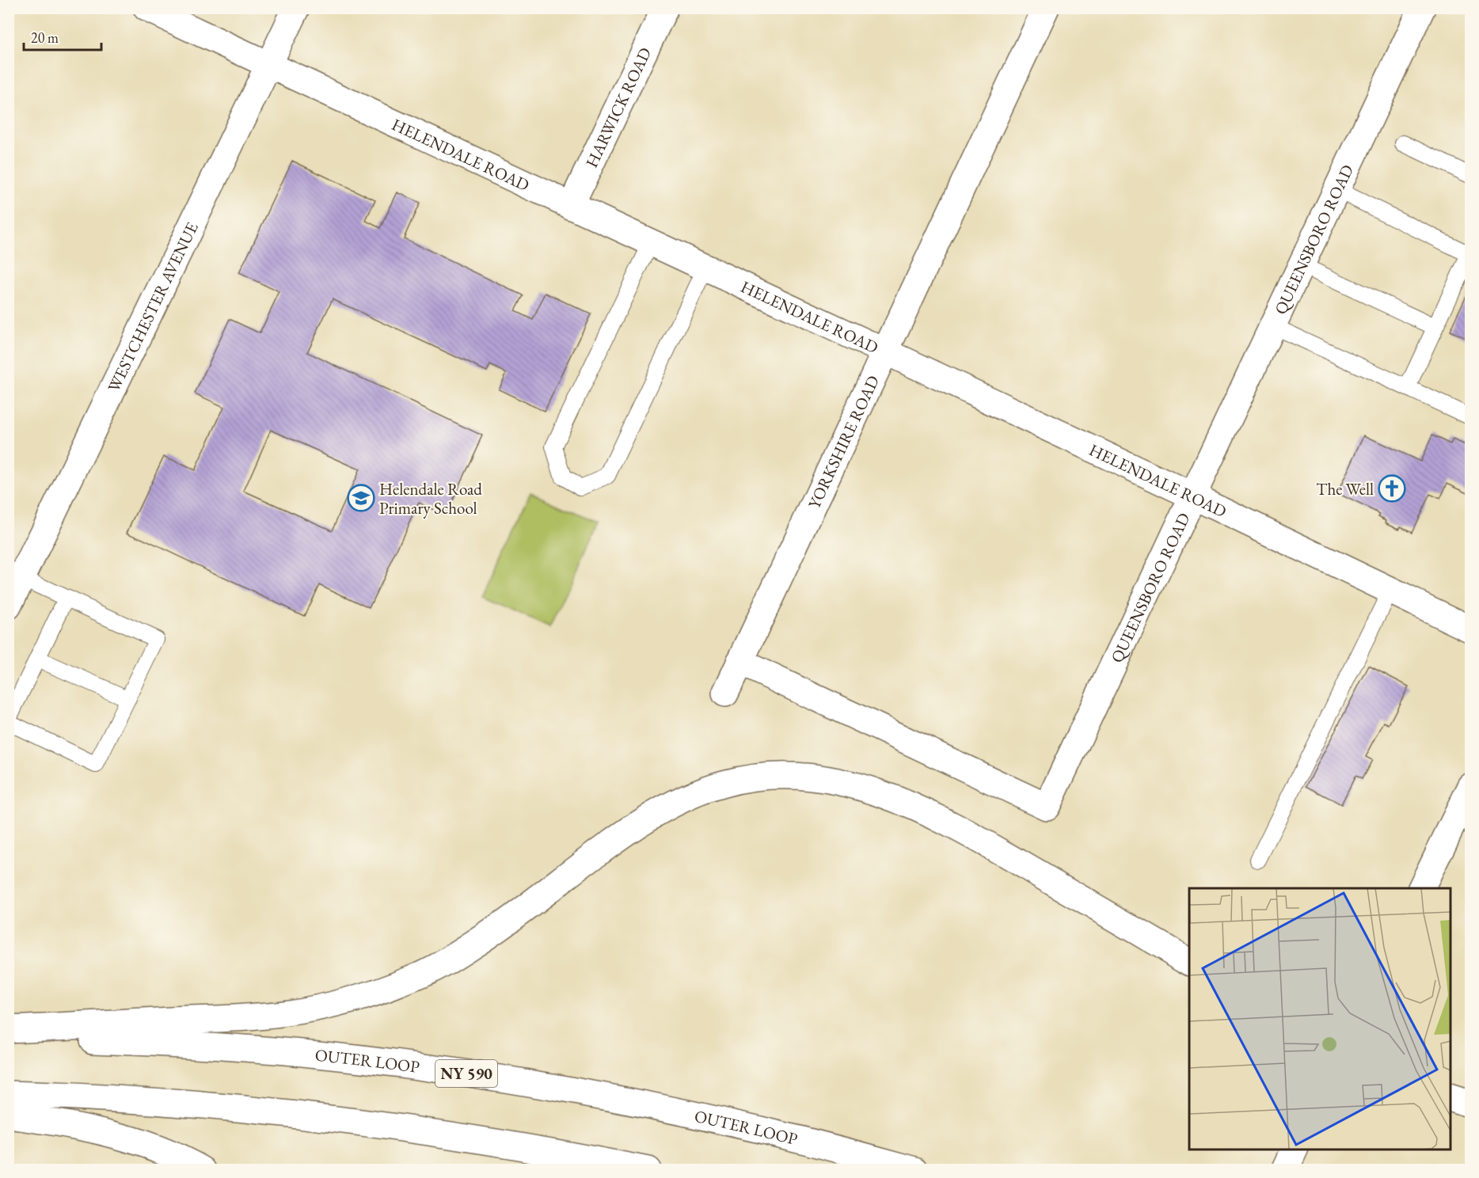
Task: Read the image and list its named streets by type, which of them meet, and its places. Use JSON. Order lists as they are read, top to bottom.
{
  "streets": {
    "main road": [
      "HARWICK ROAD",
      "HELENDALE ROAD",
      "QUEENSBORO ROAD",
      "WESTCHESTER AVENUE",
      "YORKSHIRE ROAD",
      "OUTER LOOP",
      "NY 590"
    ]
  },
  "crossings": [
    ["HARWICK ROAD", "HELENDALE ROAD"],
    ["HELENDALE ROAD", "QUEENSBORO ROAD"],
    ["HELENDALE ROAD", "WESTCHESTER AVENUE"],
    ["HELENDALE ROAD", "YORKSHIRE ROAD"],
    ["QUEENSBORO ROAD", "YORKSHIRE ROAD"]
  ],
  "places": {
    "church": ["The Well"],
    "school or university": ["Helendale Road Primary School"]
  },
  "scale_bar": "20 m"
}
